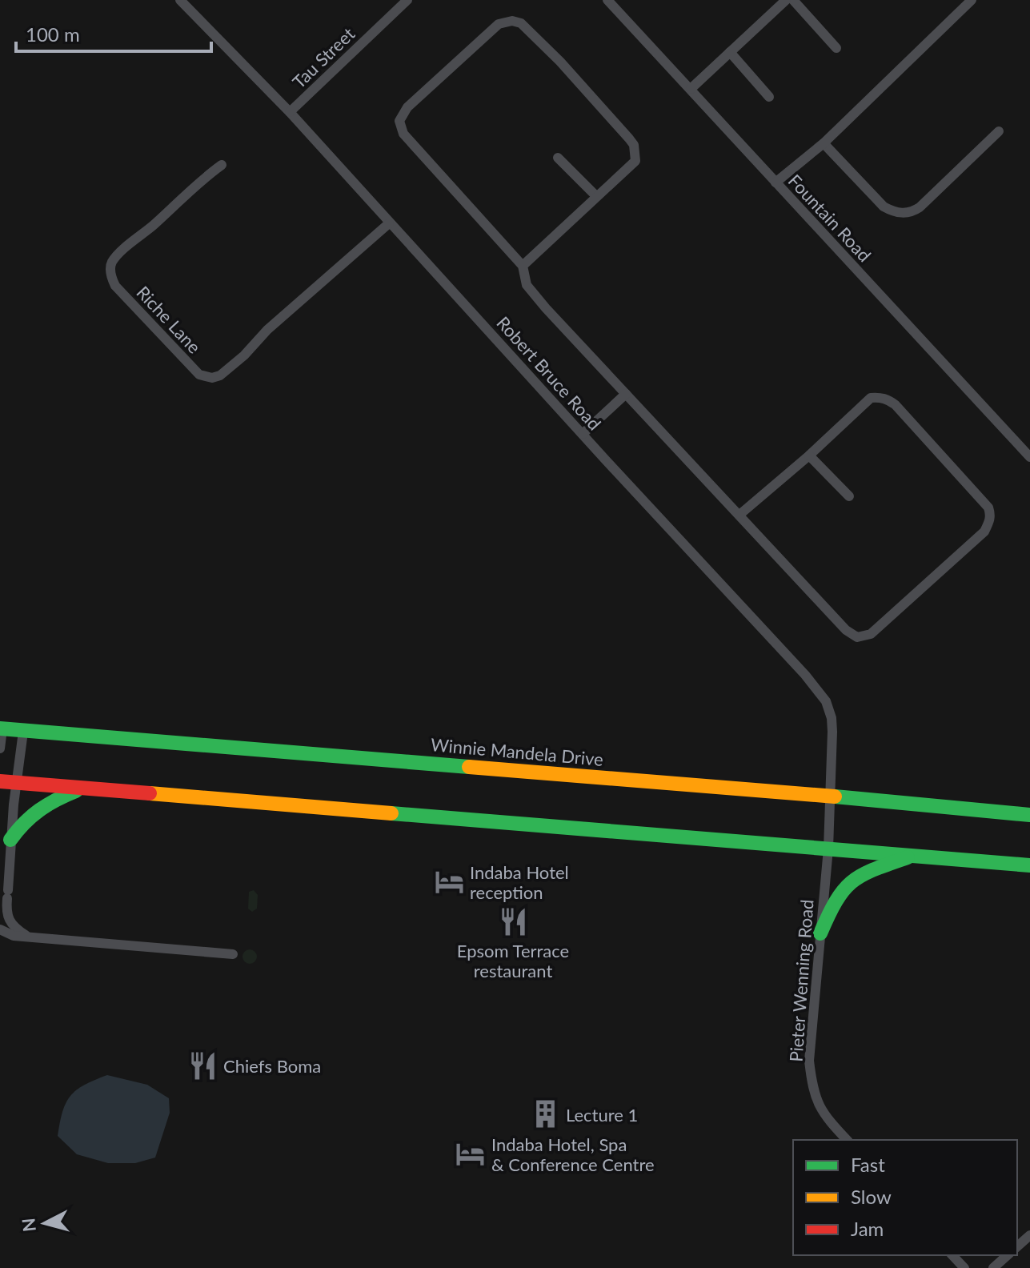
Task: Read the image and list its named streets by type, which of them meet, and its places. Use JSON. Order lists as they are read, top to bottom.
{
  "streets": {
    "main road": ["Winnie Mandela Drive"],
    "street": [
      "Tau Street",
      "Fountain Road",
      "Riche Lane",
      "Robert Bruce Road",
      "Pieter Wenning Road"
    ]
  },
  "crossings": [
    ["Tau Street", "Robert Bruce Road"],
    ["Riche Lane", "Robert Bruce Road"],
    ["Robert Bruce Road", "Winnie Mandela Drive"],
    ["Robert Bruce Road", "Pieter Wenning Road"]
  ],
  "places": {
    "hotel": ["Indaba Hotel reception", "Indaba Hotel, Spa & Conference Centre"],
    "restaurant": ["Epsom Terrace restaurant", "Chiefs Boma"],
    "building": ["Lecture 1"]
  },
  "legend": ["Fast", "Slow", "Jam"],
  "scale_bar": "100 m",
  "north": "left"
}
